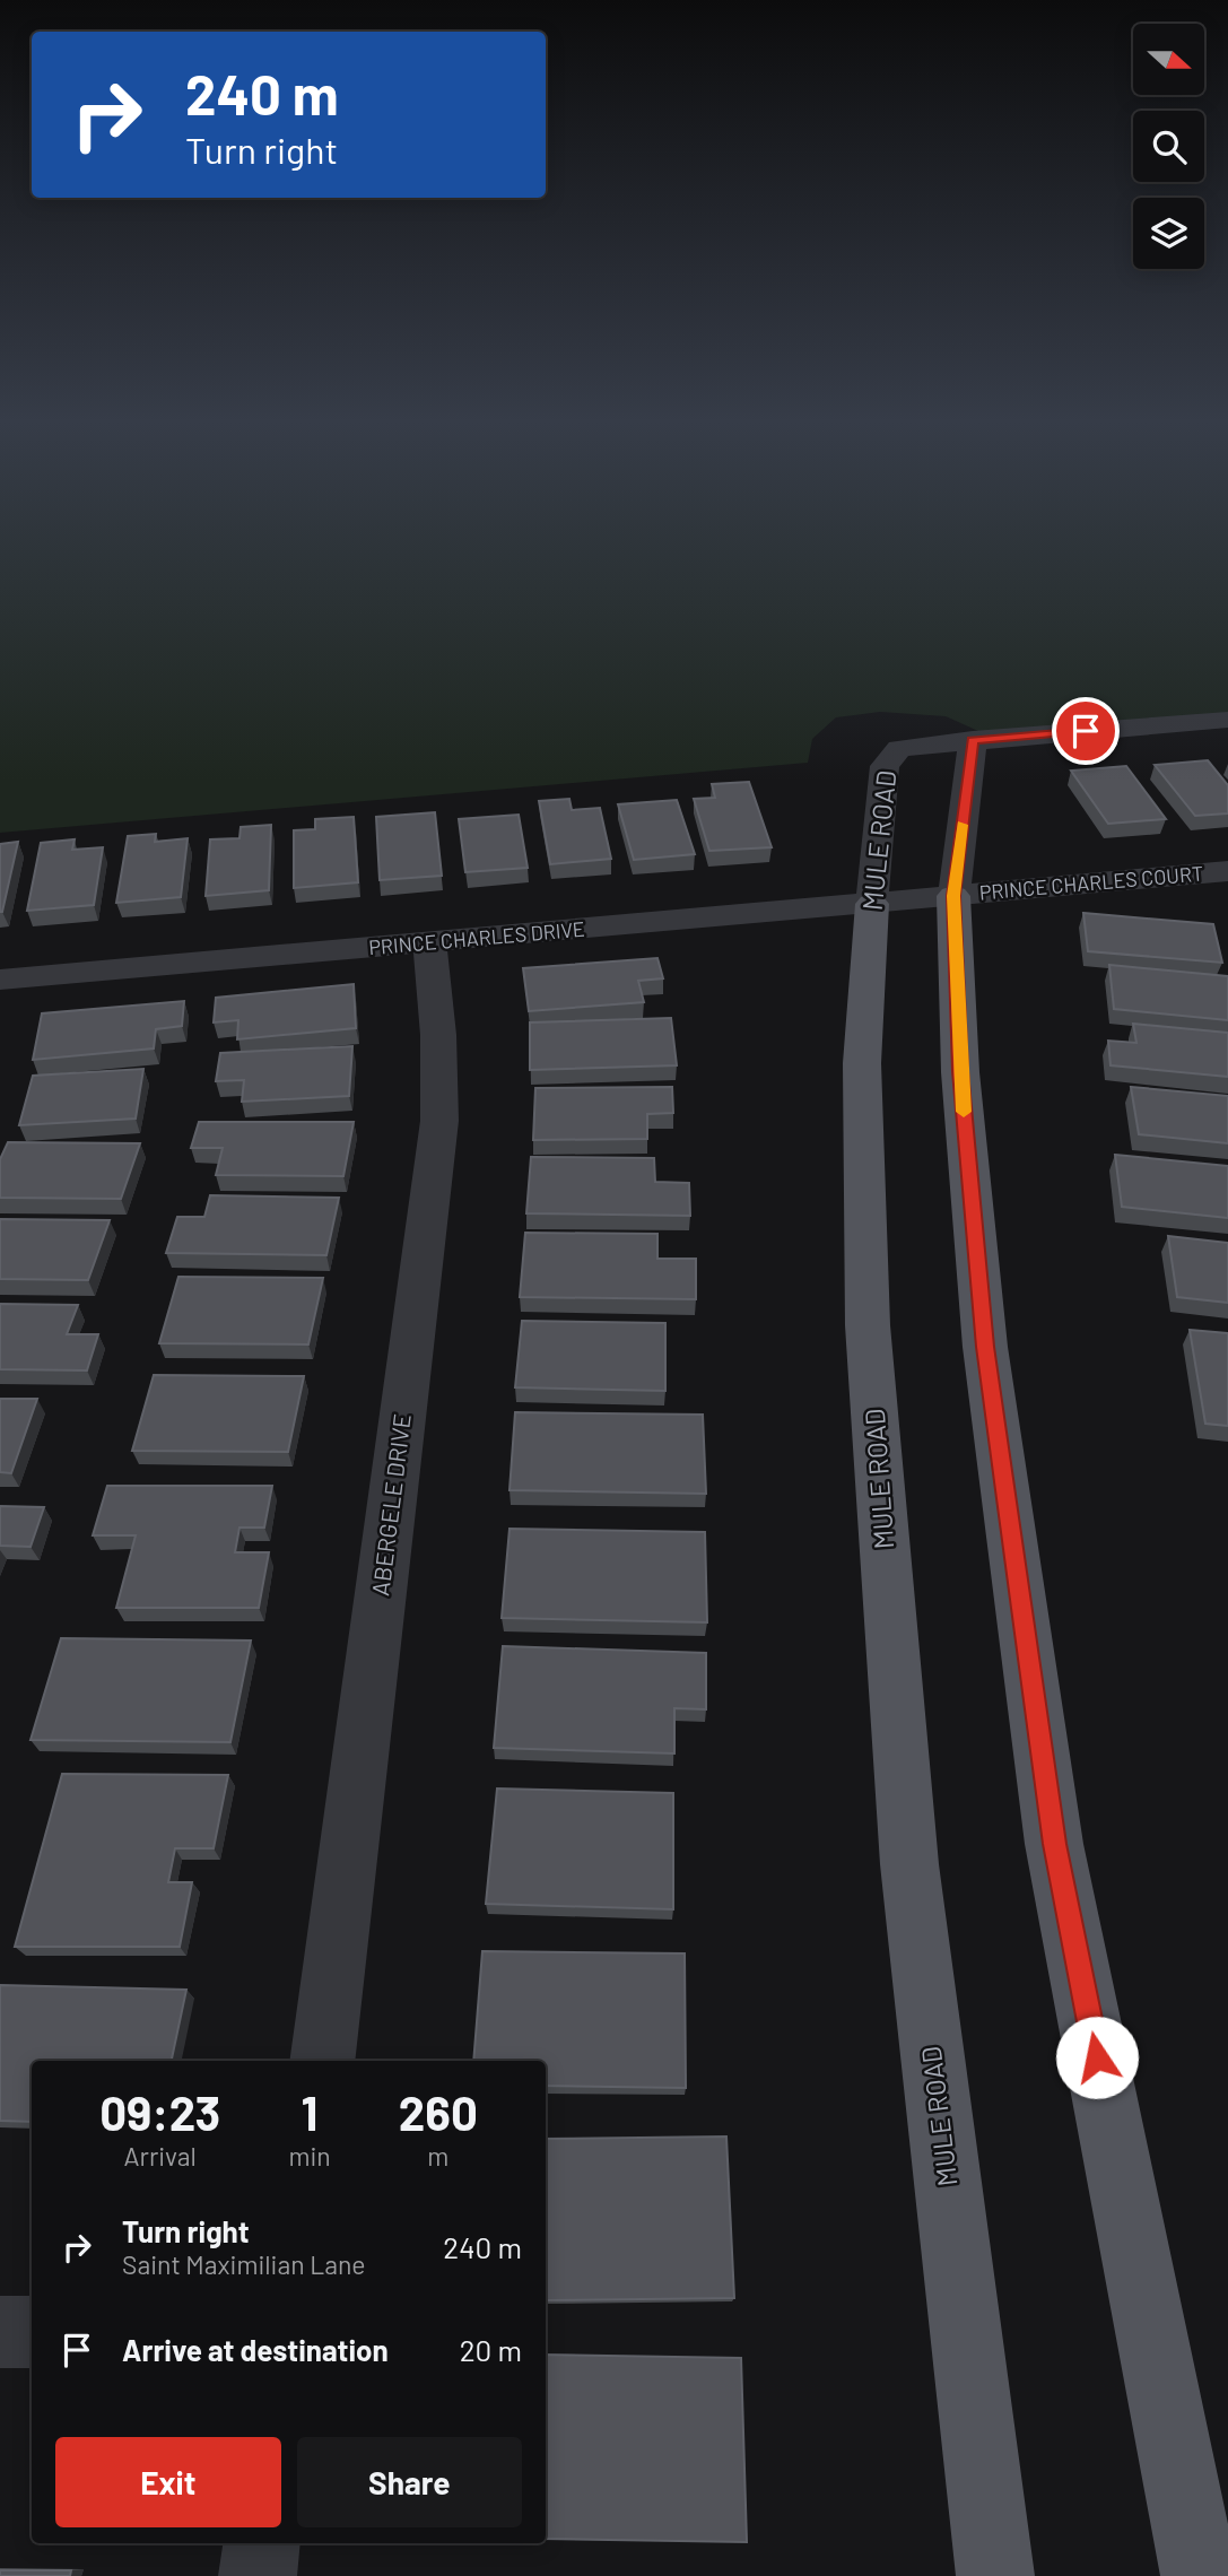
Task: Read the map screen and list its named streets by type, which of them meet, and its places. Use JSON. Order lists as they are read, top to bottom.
{
  "streets": {
    "main road": ["MULE ROAD"],
    "street": ["PRINCE CHARLES COURT", "PRINCE CHARLES DRIVE", "ABERGELE DRIVE"]
  },
  "crossings": [
    ["MULE ROAD", "PRINCE CHARLES DRIVE"],
    ["PRINCE CHARLES COURT", "PRINCE CHARLES DRIVE"],
    ["PRINCE CHARLES DRIVE", "ABERGELE DRIVE"]
  ],
  "north": "right",
  "page": {
    "turn": ["240 m", "Turn right"],
    "eta": [
      "09:23",
      "Arrival",
      "1",
      "min",
      "260",
      "m"
    ],
    "list": [
      {
        "name": "Turn right",
        "note": "Saint Maximilian Lane",
        "value": "240 m"
      },
      {
        "name": "Arrive at destination",
        "value": "20 m"
      }
    ],
    "buttons": ["Exit", "Share"]
  }
}
